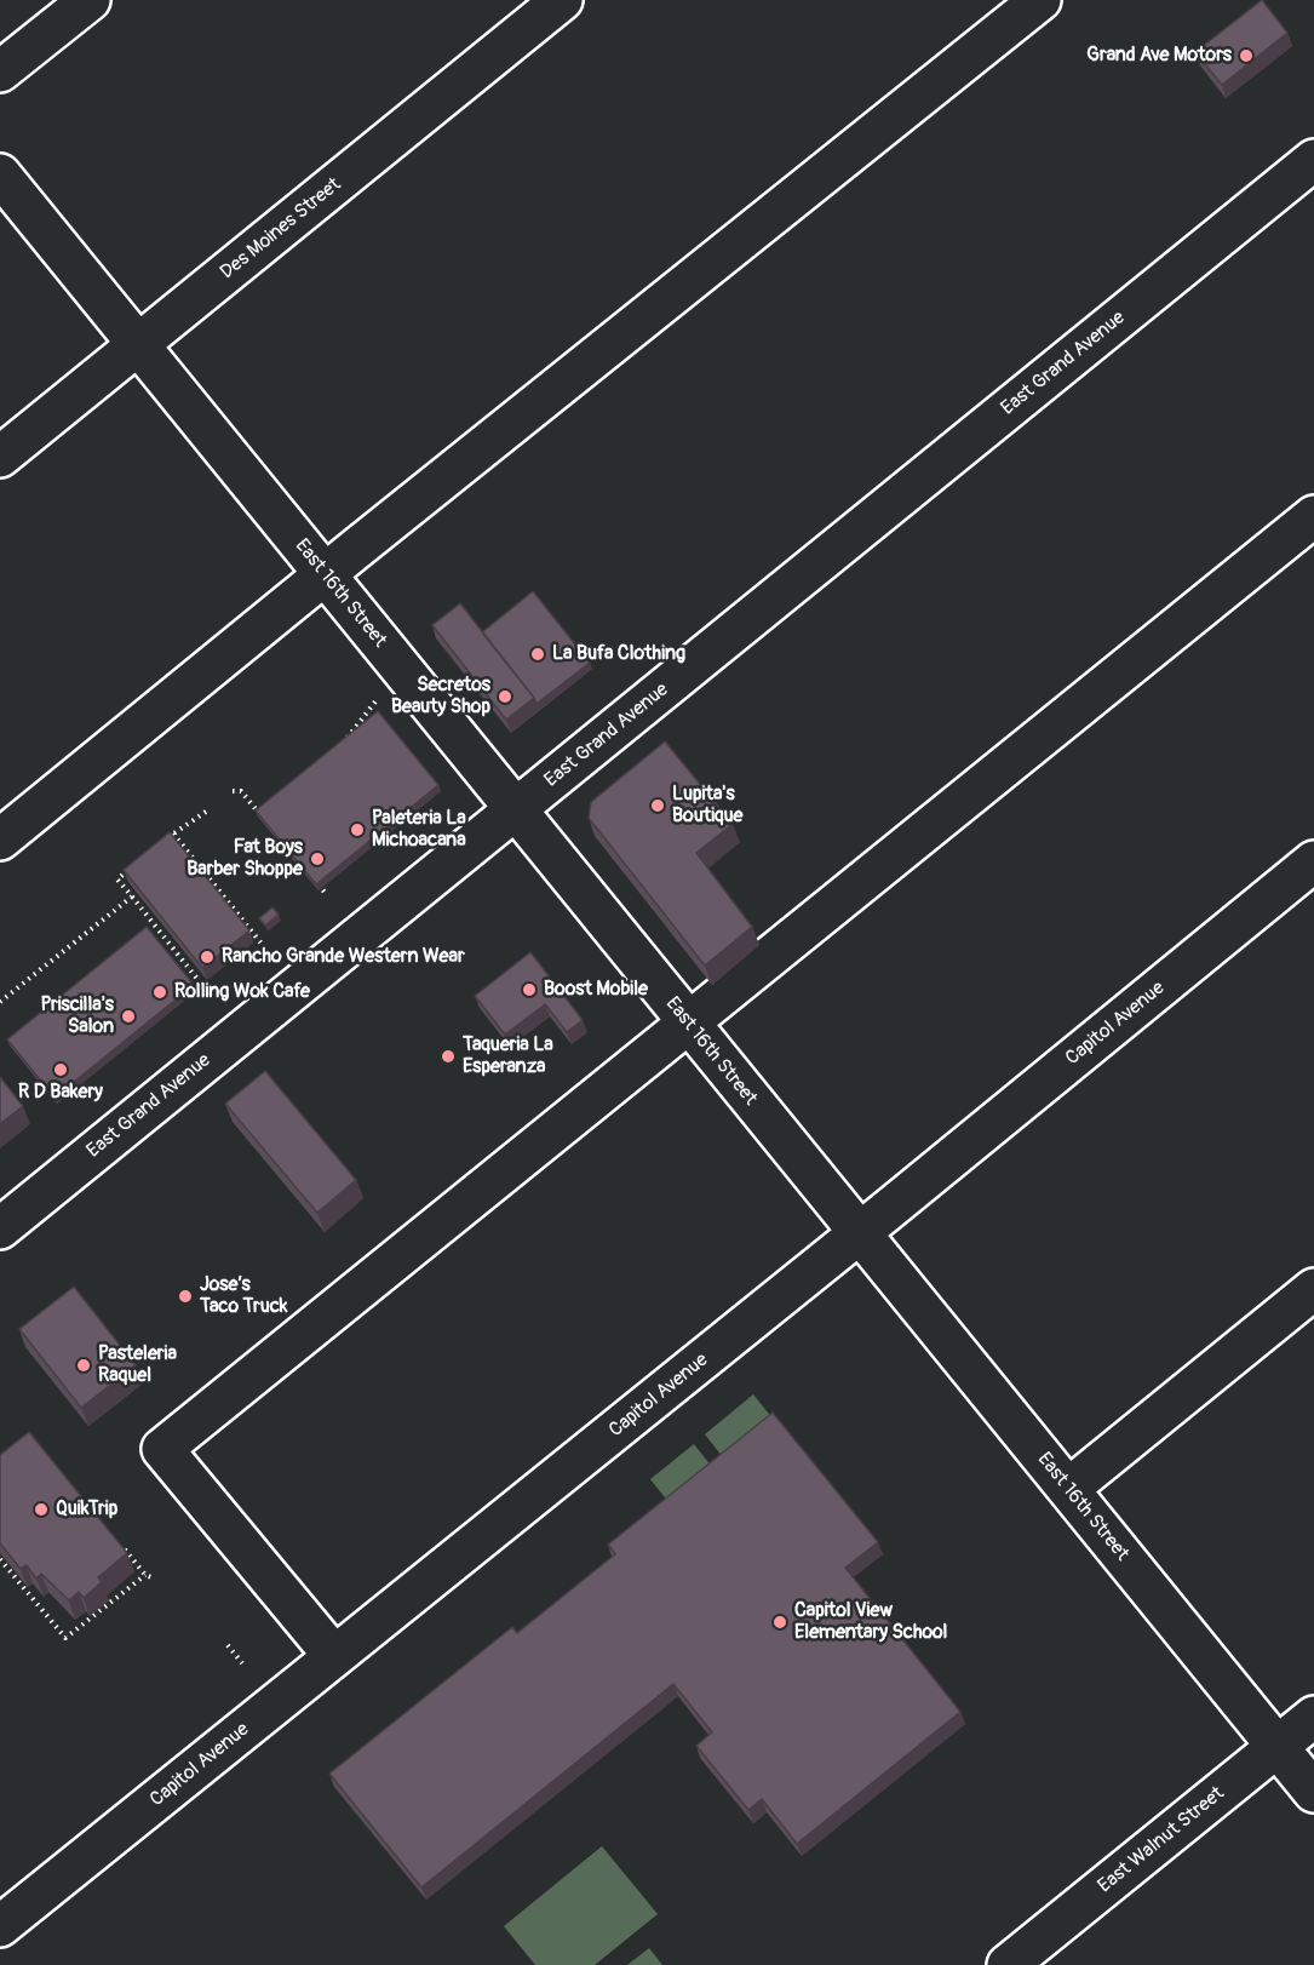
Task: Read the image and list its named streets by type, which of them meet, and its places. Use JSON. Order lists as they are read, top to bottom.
{
  "streets": {
    "street": [
      "Des Moines Street",
      "East Grand Avenue",
      "East 16th Street",
      "Capitol Avenue",
      "East Walnut Street"
    ]
  },
  "crossings": [
    ["Des Moines Street", "East 16th Street"],
    ["East Grand Avenue", "East 16th Street"],
    ["East 16th Street", "Capitol Avenue"],
    ["East 16th Street", "East Walnut Street"]
  ],
  "places": [
    "Grand Ave Motors",
    "La Bufa Clothing",
    "Secretos Beauty Shop",
    "Lupita's Boutique",
    "Paleteria La Michoacana",
    "Fat Boys Barber Shoppe",
    "Rancho Grande Western Wear",
    "Boost Mobile",
    "Rolling Wok Cafe",
    "Priscilla's Salon",
    "Taqueria La Esperanza",
    "R D Bakery",
    "Jose’s Taco Truck",
    "Pasteleria Raquel",
    "QuikTrip",
    "Capitol View Elementary School"
  ]
}
